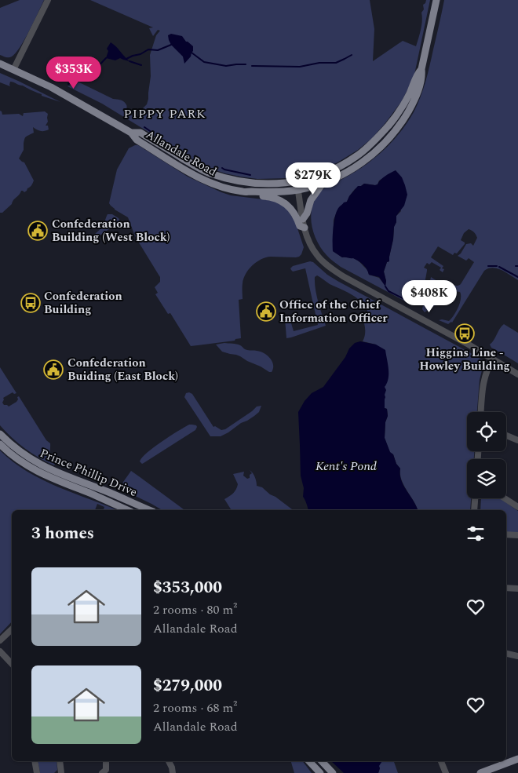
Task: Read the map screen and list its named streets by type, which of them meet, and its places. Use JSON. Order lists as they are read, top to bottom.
{
  "streets": {
    "main road": ["Allandale Road", "Prince Phillip Drive"]
  },
  "districts": ["PIPPY PARK"],
  "water": ["Kent's Pond"],
  "places": {
    "public building": ["Confederation Building (West Block)", "Office of the Chief Information Officer", "Confederation Buiding (East Block)"],
    "bus stop": ["Confederation Building", "Higgins Line - Howley Building"]
  },
  "page": {
    "price": ["$353K", "$279K", "$408K"],
    "heading": "3 homes",
    "list": [
      {
        "name": "$353,000",
        "note": "2 rooms · 80 m² · Allandale Road"
      },
      {
        "name": "$279,000",
        "note": "2 rooms · 68 m² · Allandale Road"
      }
    ]
  }
}
